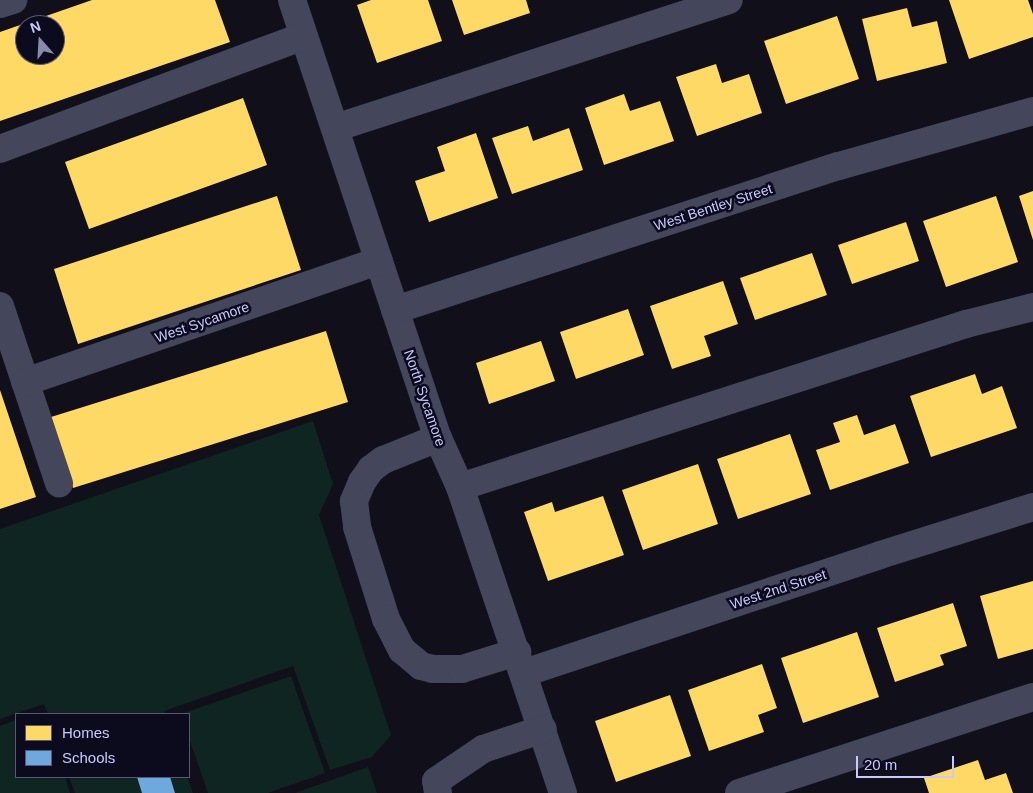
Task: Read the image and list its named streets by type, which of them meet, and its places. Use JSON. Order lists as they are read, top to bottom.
{
  "streets": {
    "street": [
      "West Bentley Street",
      "West Sycamore",
      "North Sycamore",
      "West 2nd Street"
    ]
  },
  "crossings": [
    ["West Bentley Street", "North Sycamore"],
    ["West Sycamore", "North Sycamore"],
    ["North Sycamore", "West 2nd Street"]
  ],
  "legend": ["Homes", "Schools"],
  "scale_bar": "20 m",
  "north": "top"
}
